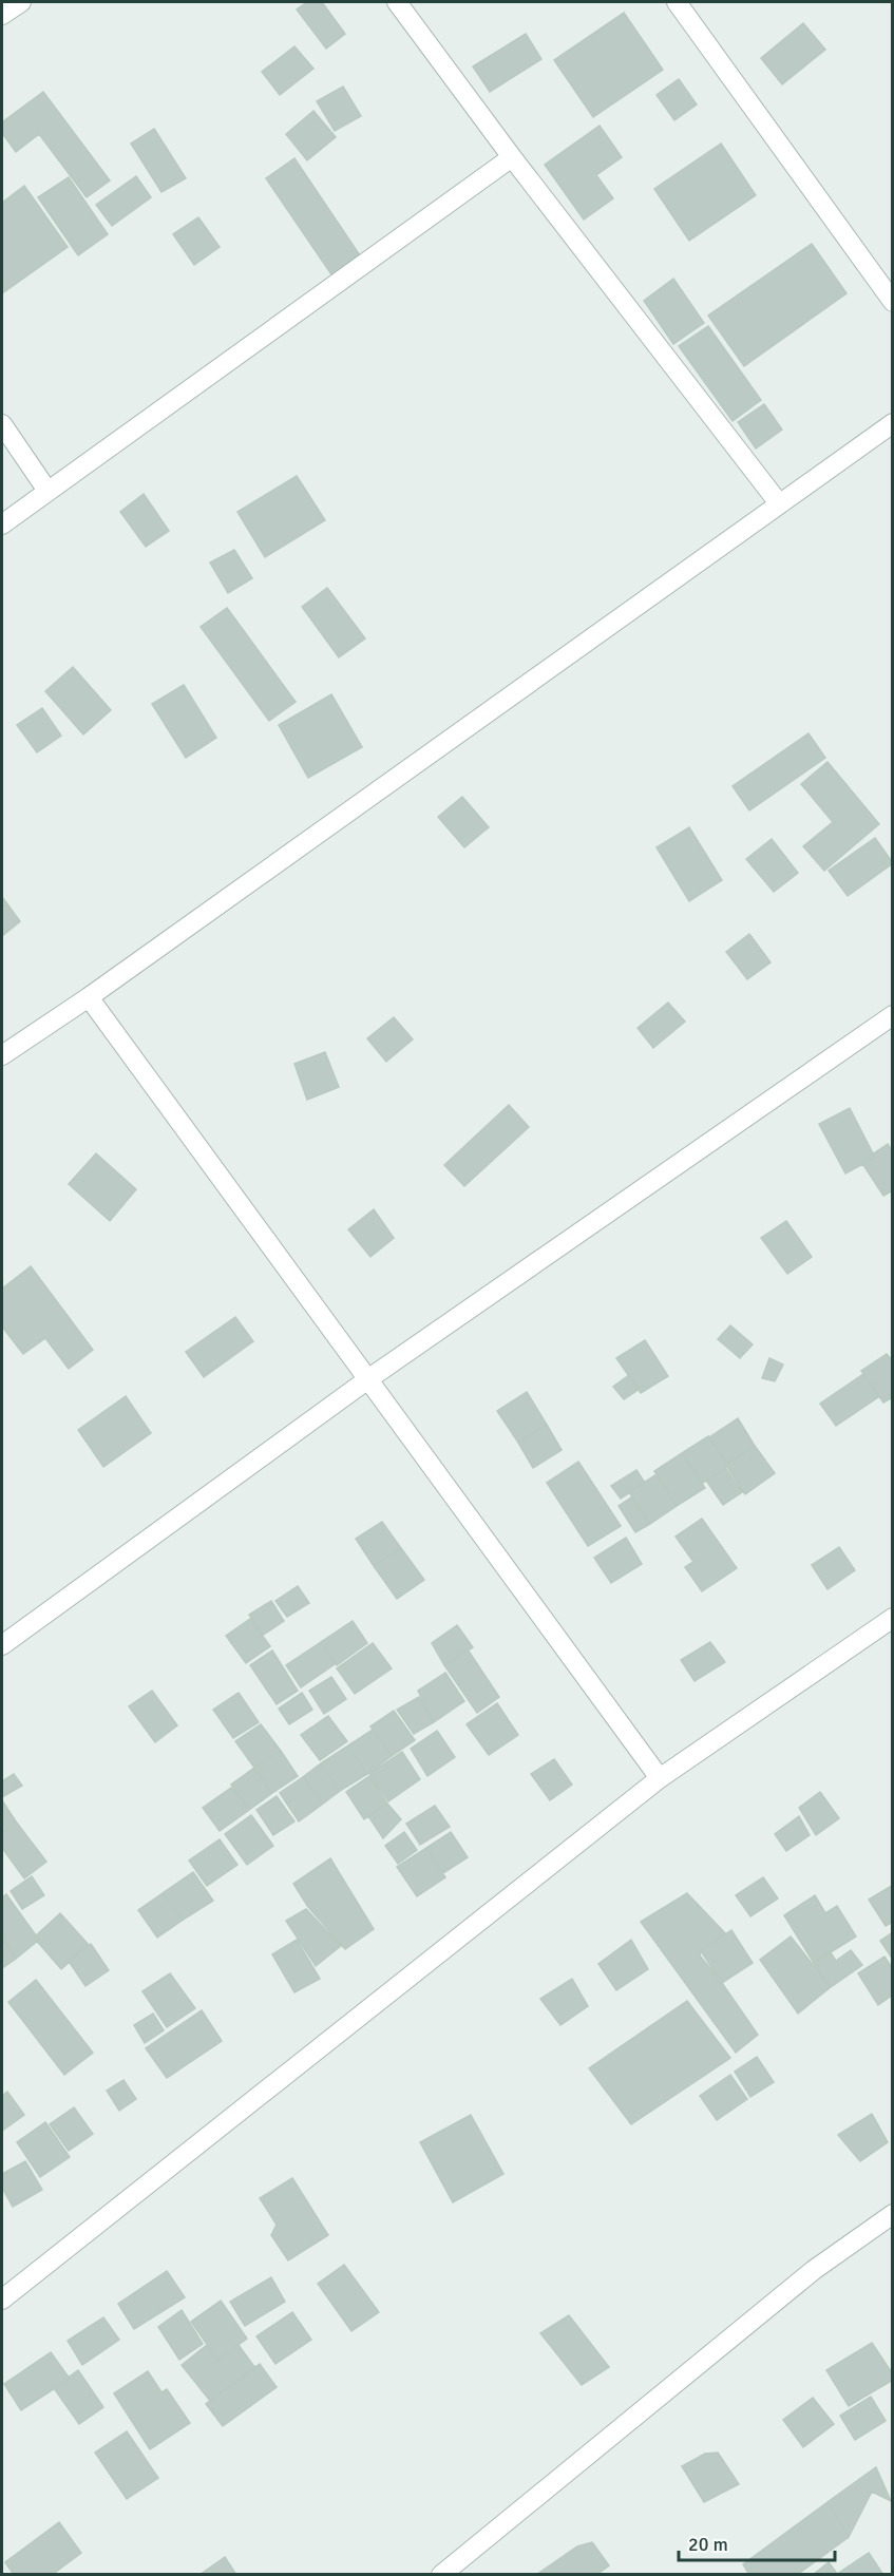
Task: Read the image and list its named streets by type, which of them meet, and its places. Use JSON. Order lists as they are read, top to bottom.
{
  "scale_bar": "20 m"
}
